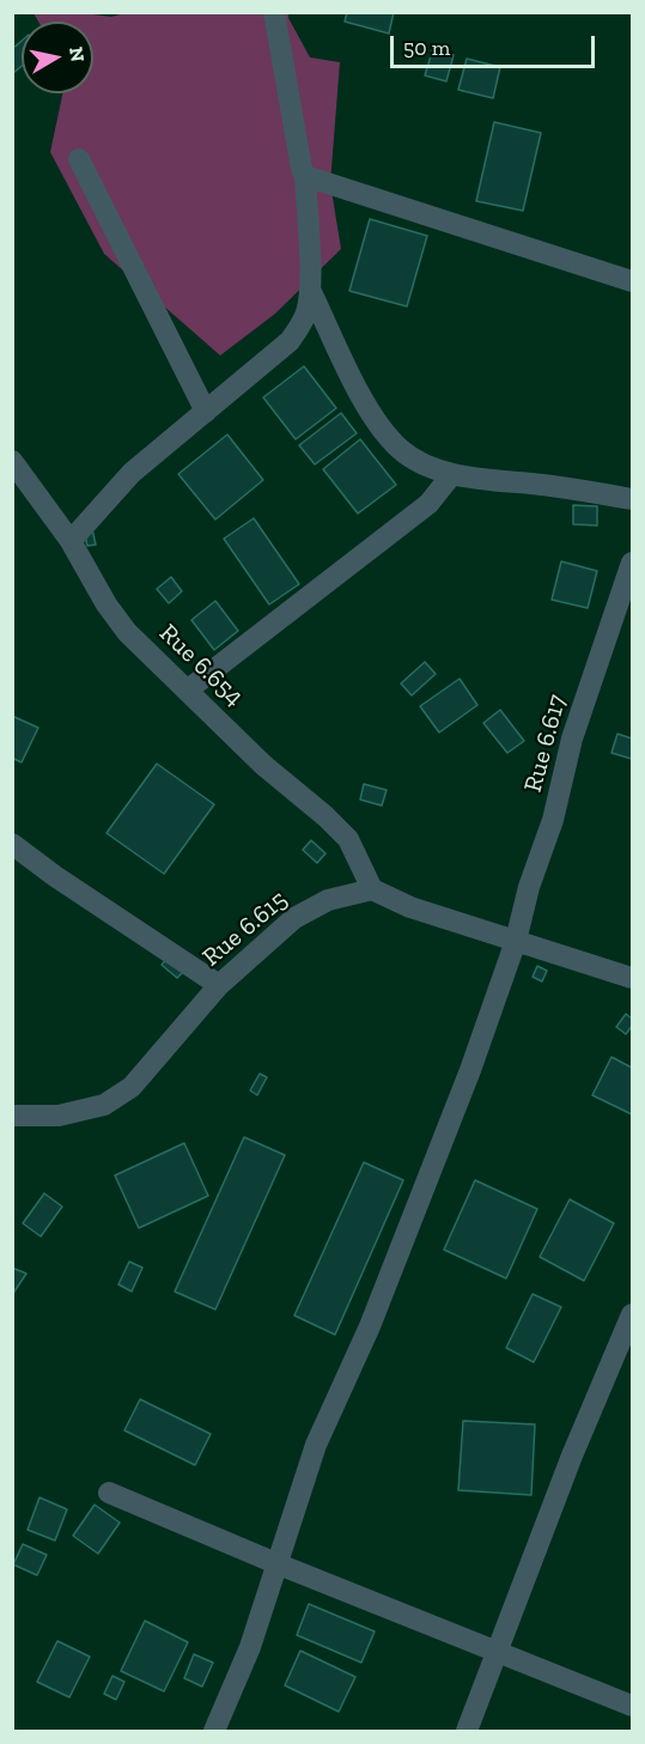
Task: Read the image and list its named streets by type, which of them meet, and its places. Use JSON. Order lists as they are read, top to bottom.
{
  "streets": {
    "street": ["Rue 6.654", "Rue 6.617", "Rue 6.615"]
  },
  "crossings": [
    ["Rue 6.654", "Rue 6.615"]
  ],
  "scale_bar": "50 m",
  "north": "right"
}
